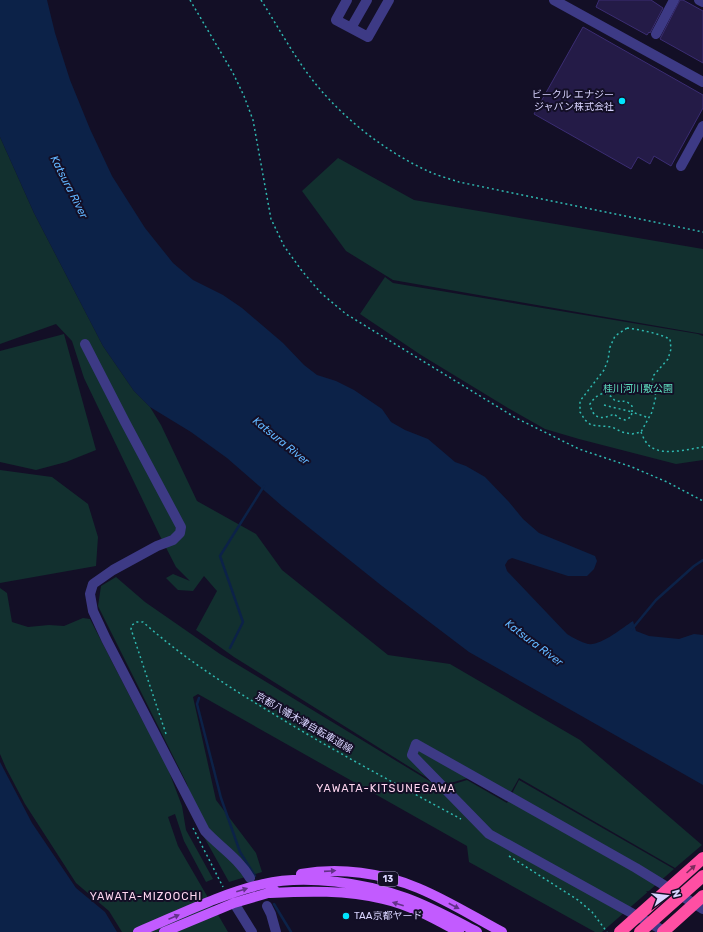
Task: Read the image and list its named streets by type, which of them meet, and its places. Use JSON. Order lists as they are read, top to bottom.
{
  "streets": {
    "main road": ["13"],
    "path": ["京都八幡木津自転車道線"]
  },
  "districts": ["YAWATA-KITSUNEGAWA", "YAWATA-MIZOOCHI"],
  "water": ["Katsura River"],
  "parks": ["桂川河川敷公園"],
  "places": ["ビークル エナジー ジャパン株式会社", "TAA京都ヤード"],
  "north": "right"
}
